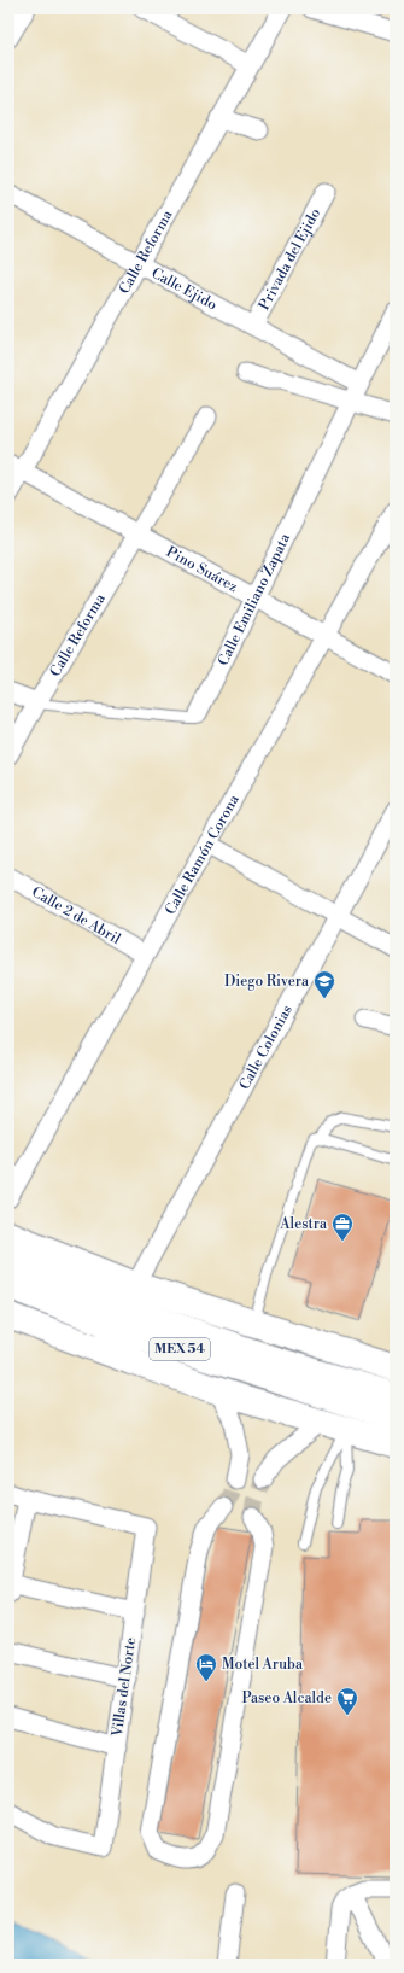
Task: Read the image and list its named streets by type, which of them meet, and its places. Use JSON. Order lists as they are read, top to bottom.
{
  "streets": {
    "main road": ["MEX 54"],
    "street": [
      "Calle Reforma",
      "Privada del Ejido",
      "Calle Ejido",
      "Pino Suárez",
      "Calle Emiliano Zapata",
      "Calle Ramón Corona",
      "Calle 2 de Abril",
      "Calle Colonias",
      "Villas del Norte"
    ]
  },
  "crossings": [
    ["Calle Reforma", "Calle Ejido"],
    ["Calle Reforma", "Pino Suárez"],
    ["Calle Reforma", "Calle Emiliano Zapata"],
    ["Privada del Ejido", "Calle Ejido"],
    ["Calle Ejido", "Calle Emiliano Zapata"],
    ["Pino Suárez", "Calle Emiliano Zapata"],
    ["Pino Suárez", "Calle Ramón Corona"],
    ["Calle Ramón Corona", "Calle 2 de Abril"]
  ],
  "places": {
    "school or university": ["Diego Rivera"],
    "office": ["Alestra"],
    "hotel": ["Motel Aruba"],
    "supermarket": ["Paseo Alcalde"]
  }
}
